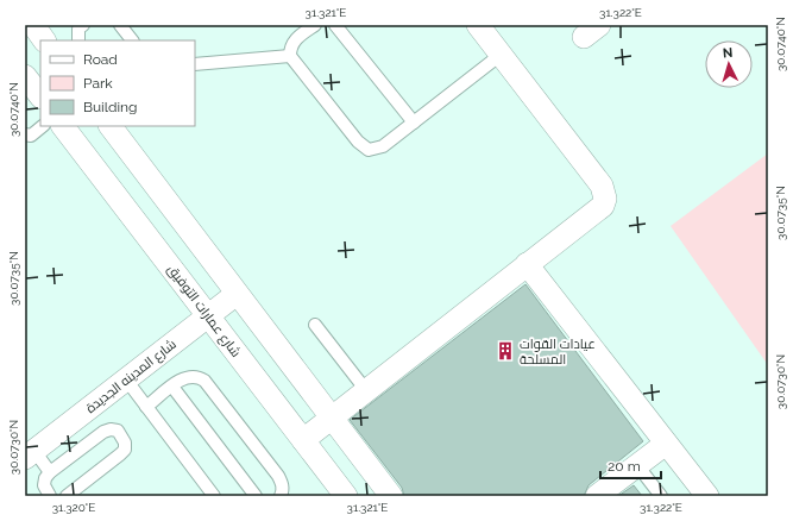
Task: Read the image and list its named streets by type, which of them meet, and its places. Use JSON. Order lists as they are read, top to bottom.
{
  "streets": {
    "street": ["شارع عمارات التوفيق", "شارع المدينه الجديدة"]
  },
  "crossings": [
    ["شارع عمارات التوفيق", "شارع المدينه الجديدة"]
  ],
  "places": {
    "building": ["عيادات القوات المسلحة"]
  },
  "legend": ["Road", "Park", "Building"],
  "scale_bar": "20 m",
  "north": "top",
  "coordinates": [
    "31.321°E",
    "31.322°E",
    "30.0740°N",
    "30.0735°N",
    "30.0730°N",
    "31.320°E"
  ]
}
